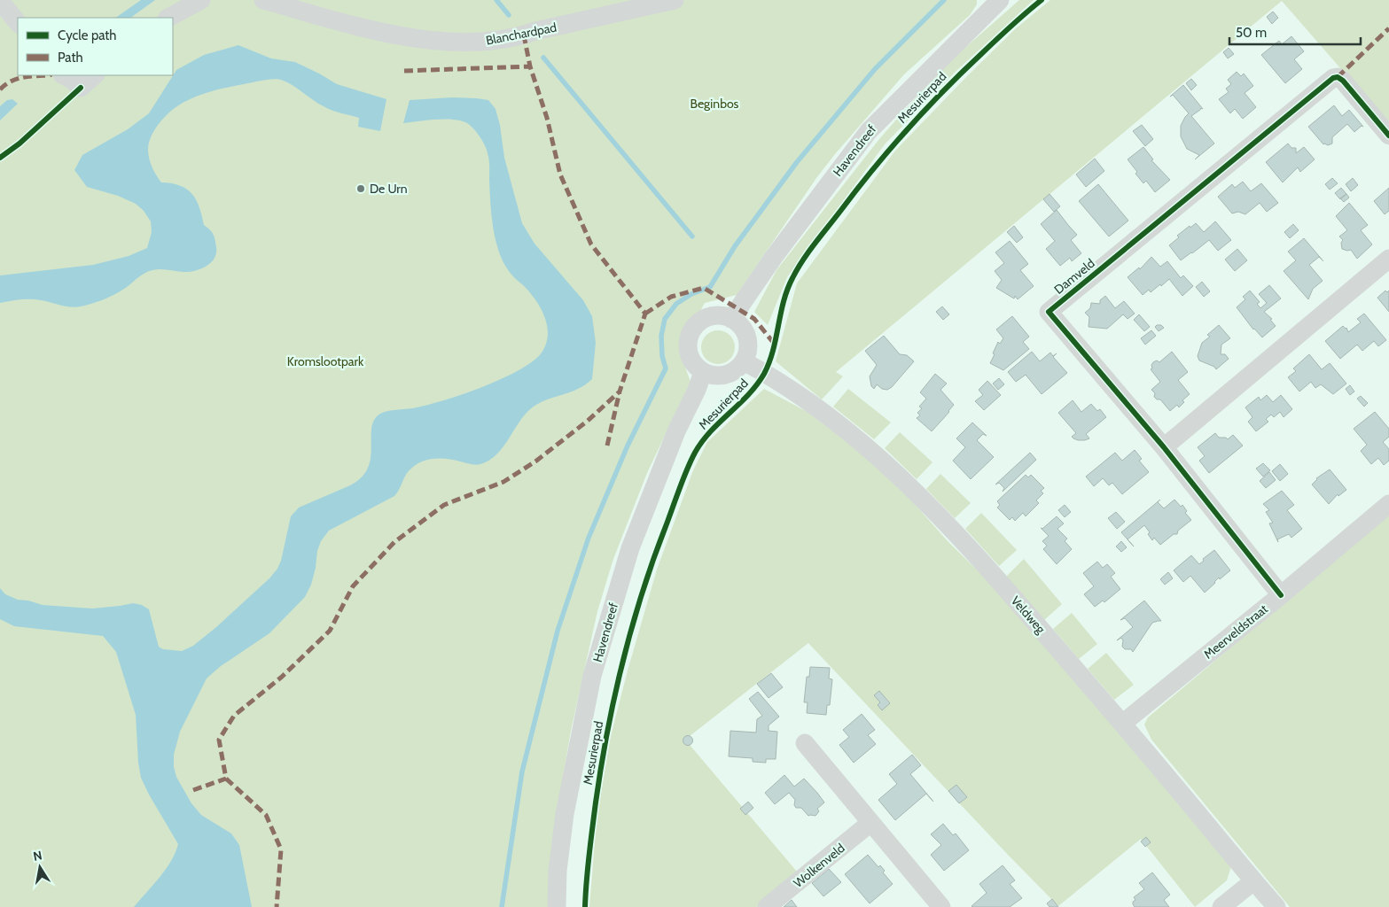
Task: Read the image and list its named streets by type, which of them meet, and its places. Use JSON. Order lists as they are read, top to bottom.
{
  "streets": {
    "street": [
      "Blanchardpad",
      "Havendreef",
      "Damveld",
      "Veldweg",
      "Meerveldstraat",
      "Wolkenveld"
    ],
    "cycle path": ["Mesurierpad"]
  },
  "crossings": [
    ["Havendreef", "Veldweg"],
    ["Damveld", "Meerveldstraat"],
    ["Veldweg", "Meerveldstraat"]
  ],
  "parks": ["Beginbos", "Kromslootpark"],
  "places": ["De Urn"],
  "legend": ["Cycle path", "Path"],
  "scale_bar": "50 m",
  "north": "top"
}
